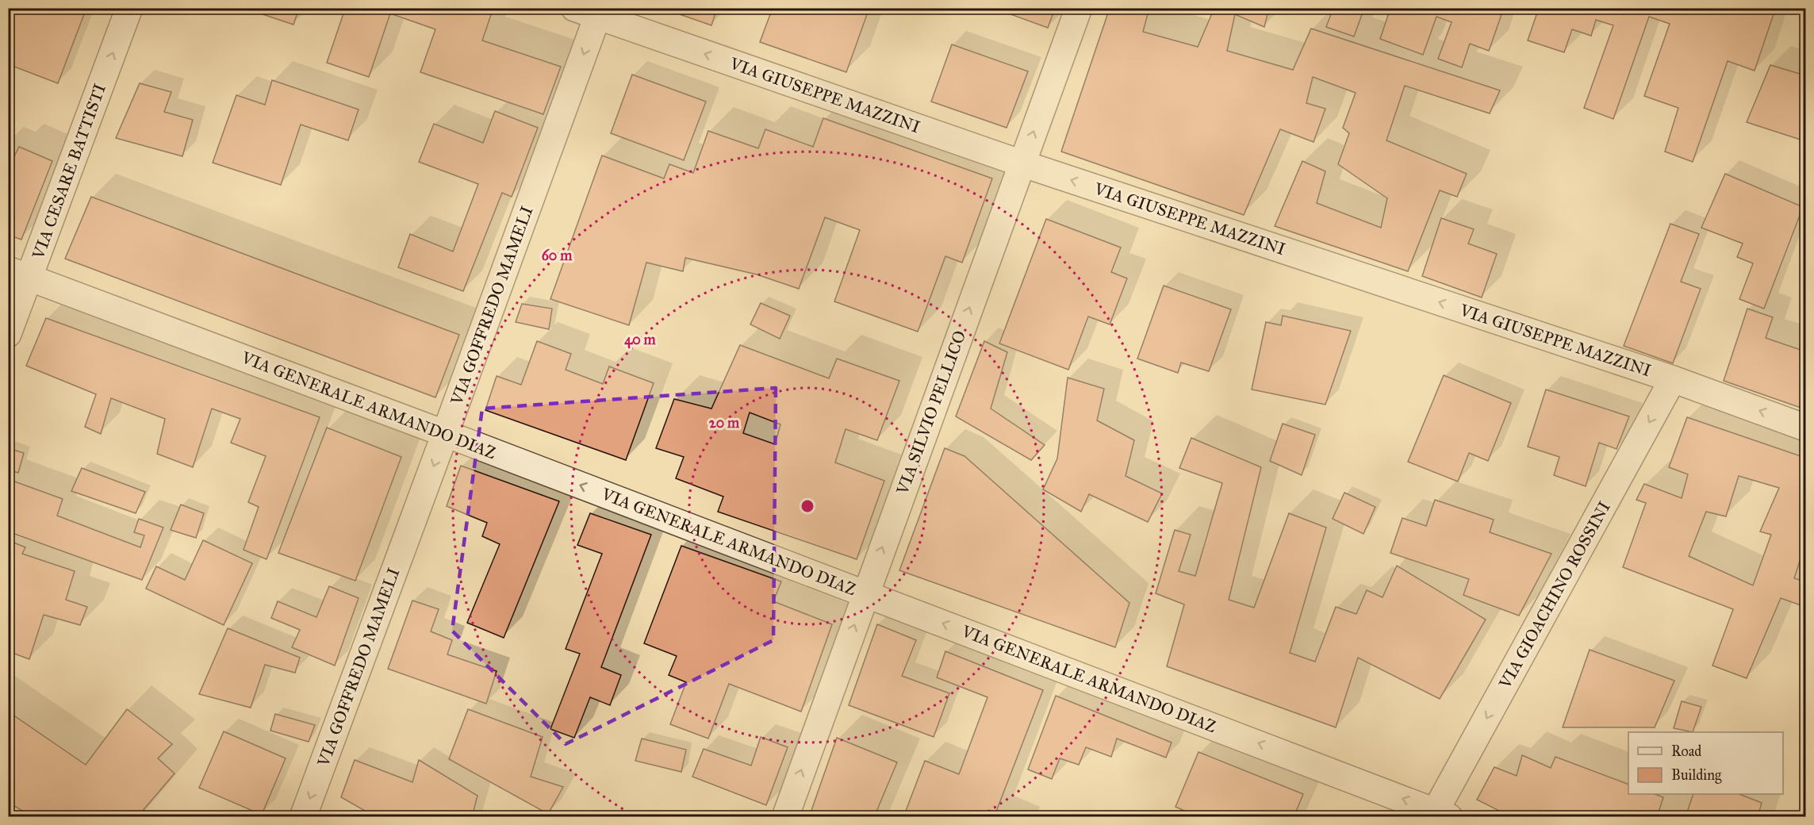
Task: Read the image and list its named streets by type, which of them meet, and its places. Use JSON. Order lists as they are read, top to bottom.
{
  "streets": {
    "street": [
      "VIA GIUSEPPE MAZZINI",
      "VIA CESARE BATTISTI",
      "VIA GOFFREDO MAMELI",
      "VIA GENERALE ARMANDO DIAZ",
      "VIA SILVIO PELLICO",
      "VIA GIOACHINO ROSSINI"
    ]
  },
  "crossings": [
    ["VIA GIUSEPPE MAZZINI", "VIA GOFFREDO MAMELI"],
    ["VIA GIUSEPPE MAZZINI", "VIA SILVIO PELLICO"],
    ["VIA GIUSEPPE MAZZINI", "VIA GIOACHINO ROSSINI"],
    ["VIA CESARE BATTISTI", "VIA GENERALE ARMANDO DIAZ"],
    ["VIA GOFFREDO MAMELI", "VIA GENERALE ARMANDO DIAZ"],
    ["VIA GENERALE ARMANDO DIAZ", "VIA SILVIO PELLICO"],
    ["VIA GENERALE ARMANDO DIAZ", "VIA GIOACHINO ROSSINI"]
  ],
  "one_way": [
    "VIA GIUSEPPE MAZZINI",
    "VIA CESARE BATTISTI",
    "VIA GOFFREDO MAMELI",
    "VIA GENERALE ARMANDO DIAZ",
    "VIA SILVIO PELLICO",
    "VIA GIOACHINO ROSSINI"
  ],
  "legend": ["Road", "Building"],
  "rings": ["60 m", "40 m", "20 m"]
}
